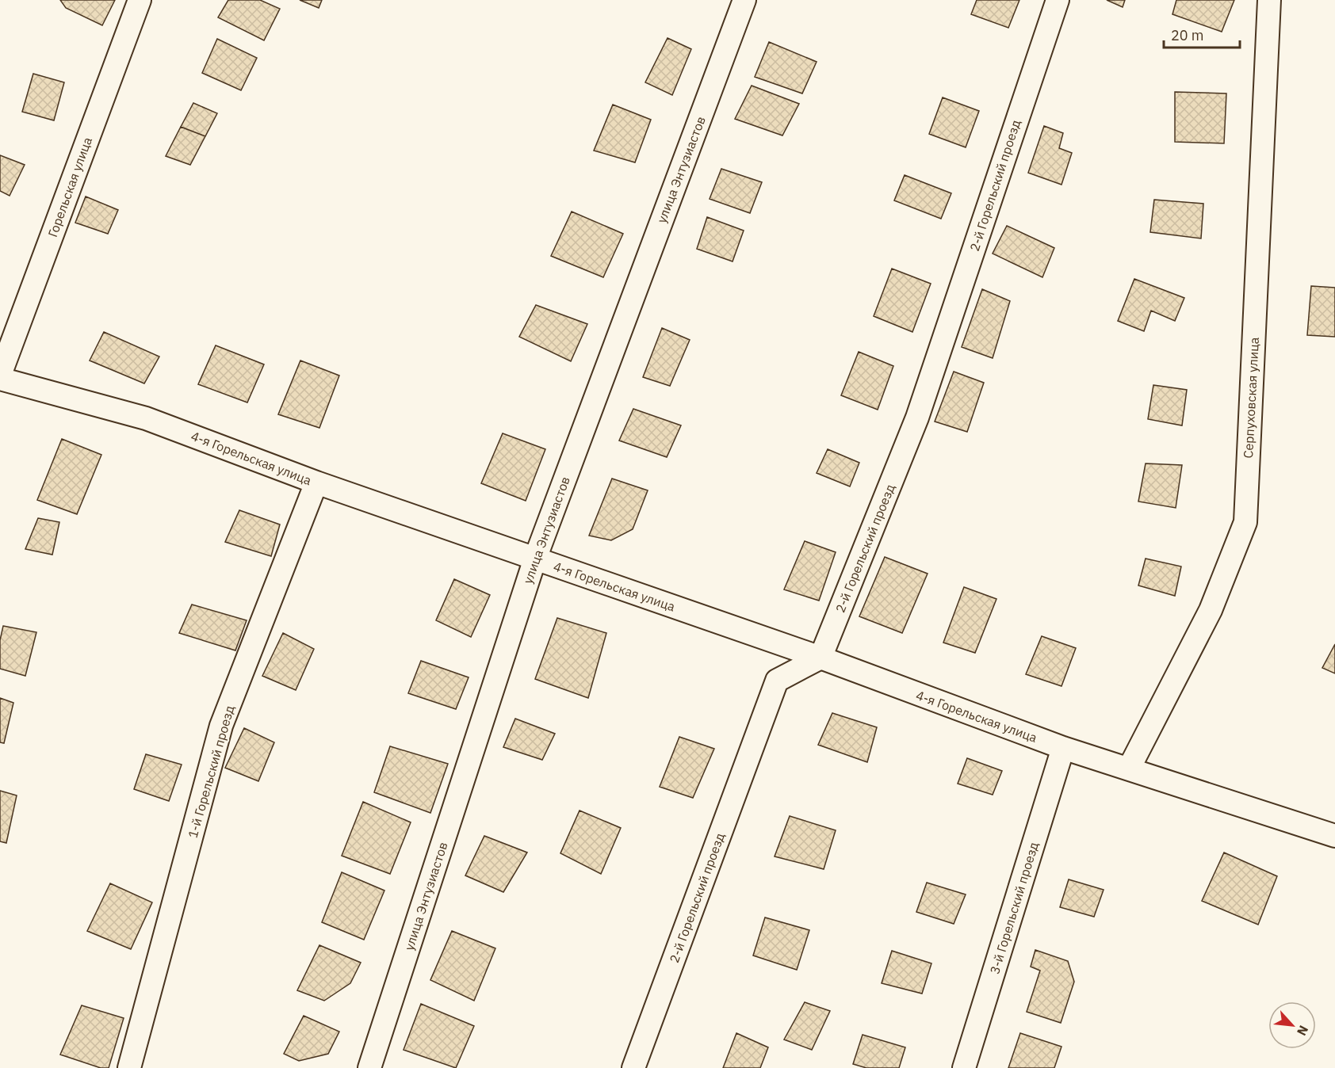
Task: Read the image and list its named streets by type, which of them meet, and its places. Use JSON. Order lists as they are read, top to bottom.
{
  "streets": {
    "street": [
      "улица Энтузиастов",
      "2-й Горельский проезд",
      "Горельская улица",
      "Серпуховская улица",
      "4-я Горельская улица",
      "1-й Горельский проезд",
      "3-й Горельский проезд"
    ]
  },
  "crossings": [
    ["улица Энтузиастов", "4-я Горельская улица"],
    ["2-й Горельский проезд", "4-я Горельская улица"],
    ["Серпуховская улица", "4-я Горельская улица"],
    ["4-я Горельская улица", "1-й Горельский проезд"],
    ["4-я Горельская улица", "3-й Горельский проезд"]
  ],
  "scale_bar": "20 m",
  "north": "bottom right"
}
